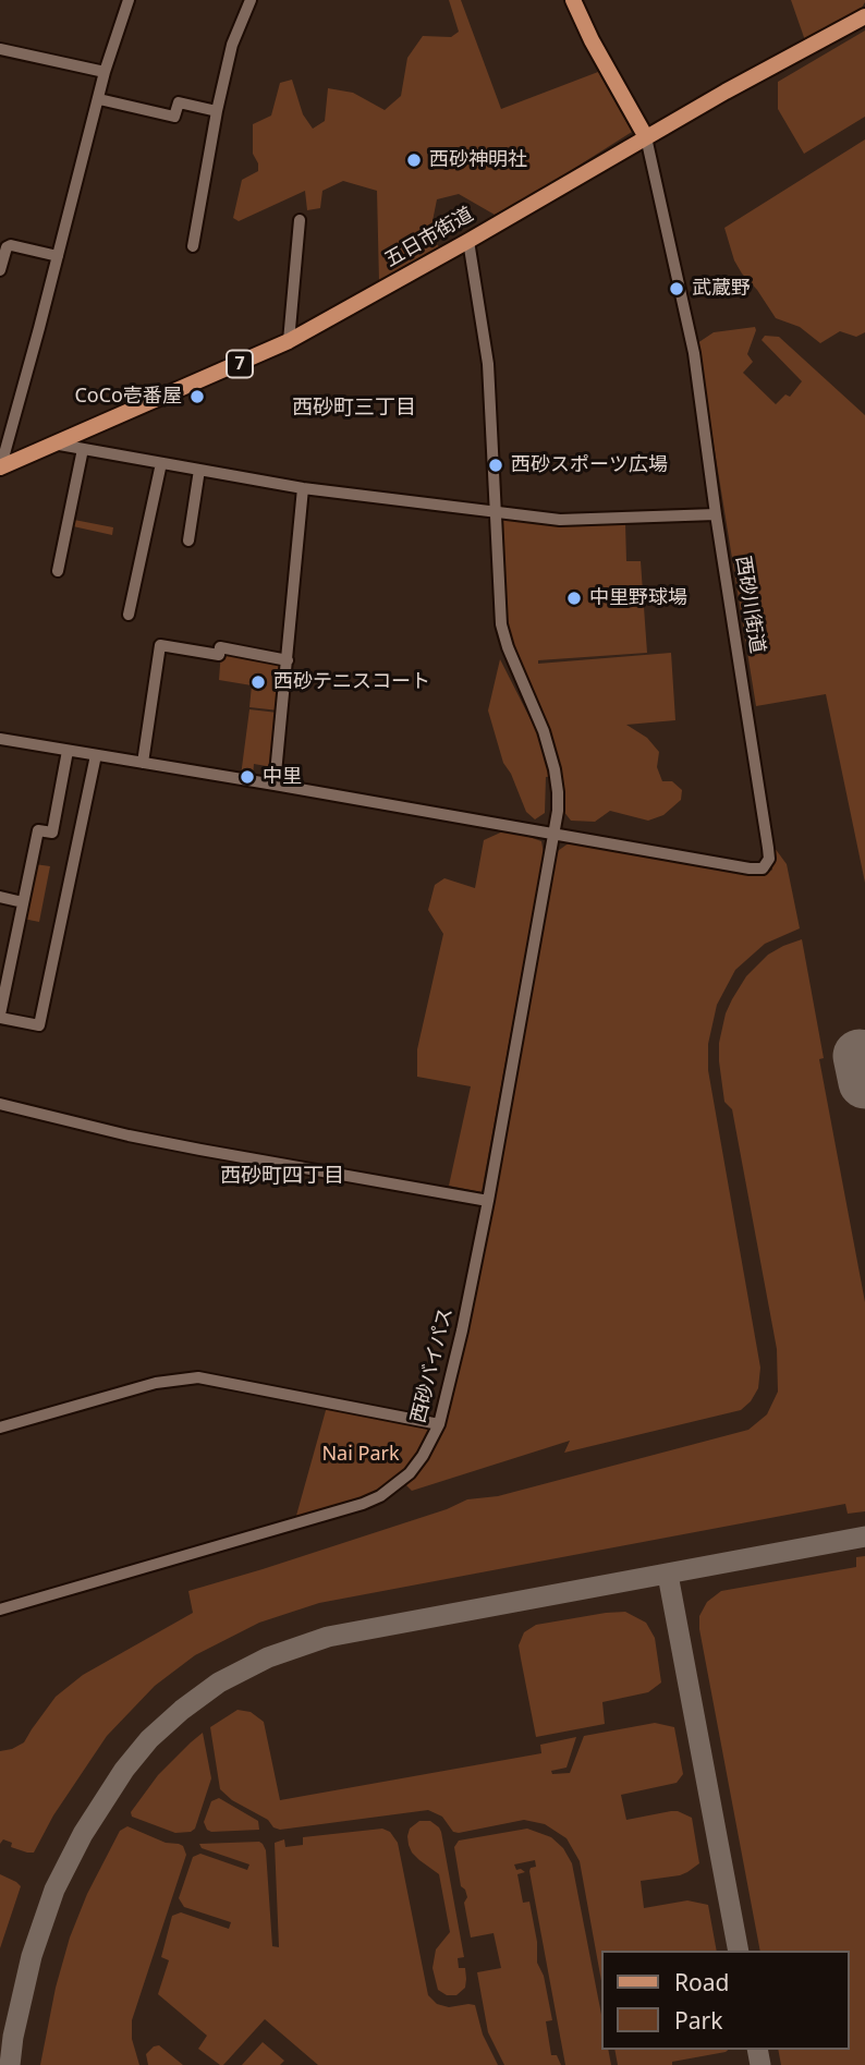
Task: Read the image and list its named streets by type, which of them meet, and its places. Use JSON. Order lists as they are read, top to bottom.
{
  "streets": {
    "main road": ["五日市街道", "7"],
    "street": ["西砂川街道", "西砂バイパス"]
  },
  "crossings": [
    ["五日市街道", "西砂川街道"],
    ["五日市街道", "西砂バイパス"],
    ["西砂川街道", "西砂バイパス"]
  ],
  "districts": ["西砂町三丁目", "西砂町四丁目"],
  "parks": ["Nai Park"],
  "places": [
    "西砂神明社",
    "武蔵野",
    "CoCo壱番屋",
    "西砂スポーツ広場",
    "中里野球場",
    "西砂テニスコート",
    "中里"
  ],
  "legend": ["Road", "Park"]
}
